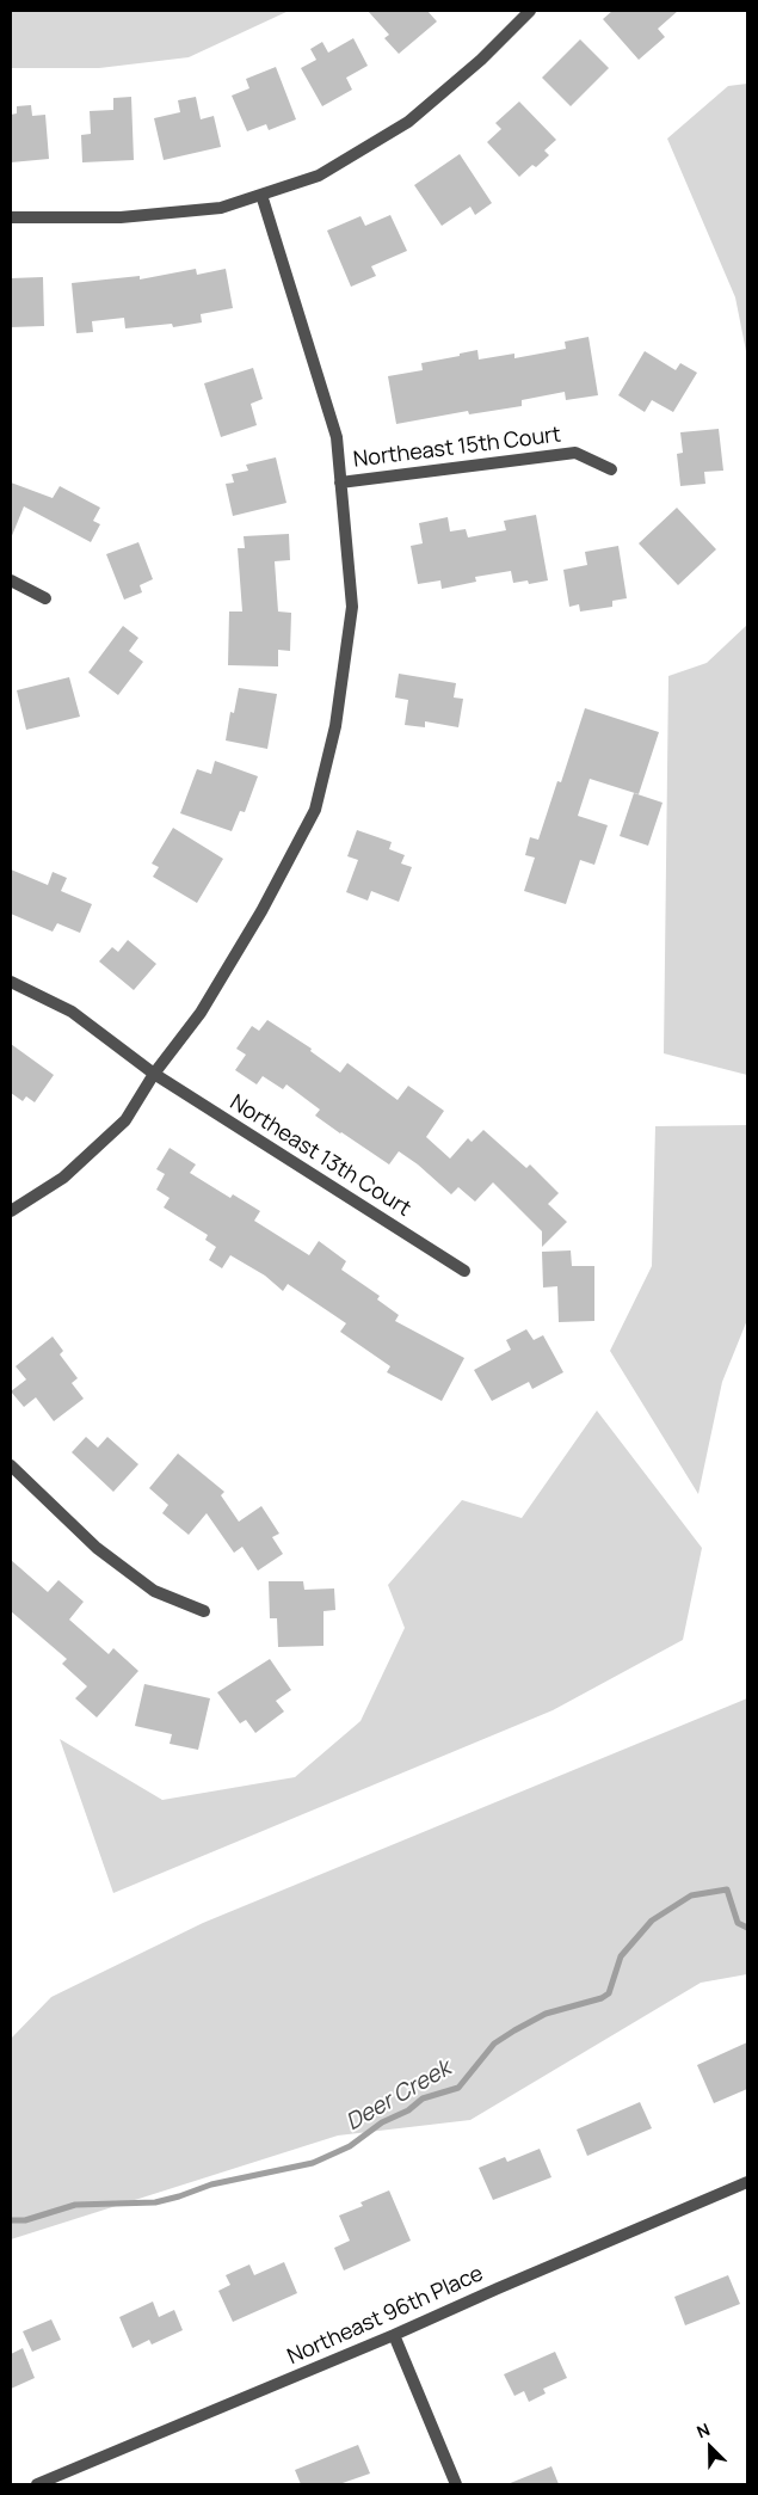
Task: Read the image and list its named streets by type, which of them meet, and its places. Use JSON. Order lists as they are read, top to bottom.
{
  "streets": {
    "street": ["Northeast 15th Court", "Northeast 13th Court", "Northeast 96th Place"]
  },
  "water": ["Deer Creek"],
  "north": "top left"
}
